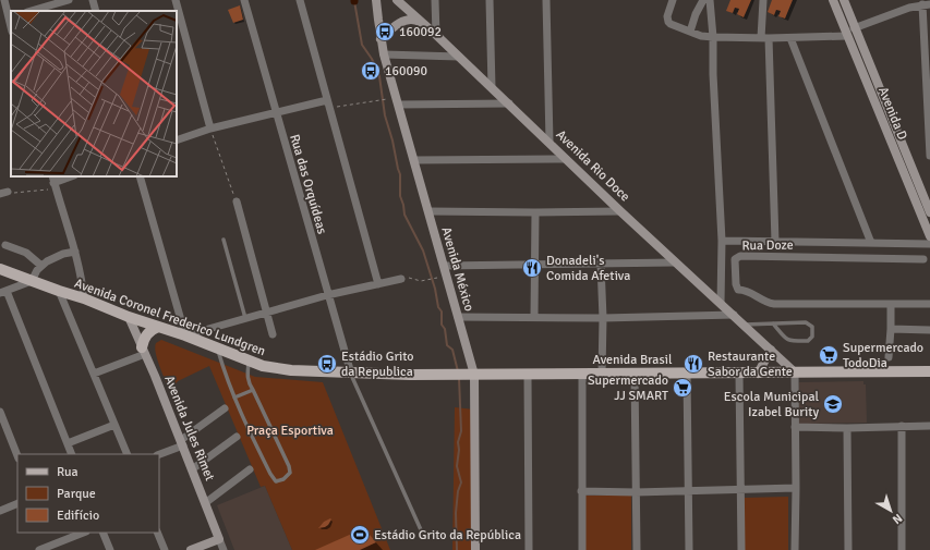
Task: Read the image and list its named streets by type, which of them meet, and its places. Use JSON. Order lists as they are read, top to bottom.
{
  "streets": {
    "main road": ["Avenida Coronel Frederico Lundgren", "Avenida Brasil"],
    "street": [
      "Avenida D",
      "Avenida Rio Doce",
      "Rua das Orquídeas",
      "Rua Doze",
      "Avenida México",
      "Avenida Jules Rimet"
    ]
  },
  "crossings": [
    ["Avenida Rio Doce", "Avenida Brasil"],
    ["Rua das Orquídeas", "Avenida Coronel Frederico Lundgren"],
    ["Avenida México", "Avenida Coronel Frederico Lundgren"],
    ["Avenida México", "Avenida Brasil"],
    ["Avenida Coronel Frederico Lundgren", "Avenida Brasil"],
    ["Avenida Coronel Frederico Lundgren", "Avenida Jules Rimet"]
  ],
  "parks": ["Praça Esportiva"],
  "places": {
    "bus stop": ["160092", "160090", "Estádio Grito da Republica"],
    "restaurant": ["Donadeli's Comida Afetiva", "Restaurante Sabor da Gente"],
    "supermarket": ["Supermercado TodoDia", "Supermercado JJ SMART"],
    "school or university": ["Escola Municipal Izabel Burity"],
    "sports": ["Estádio Grito da República"]
  },
  "legend": ["Rua", "Parque", "Edifício"],
  "north": "bottom right"
}
